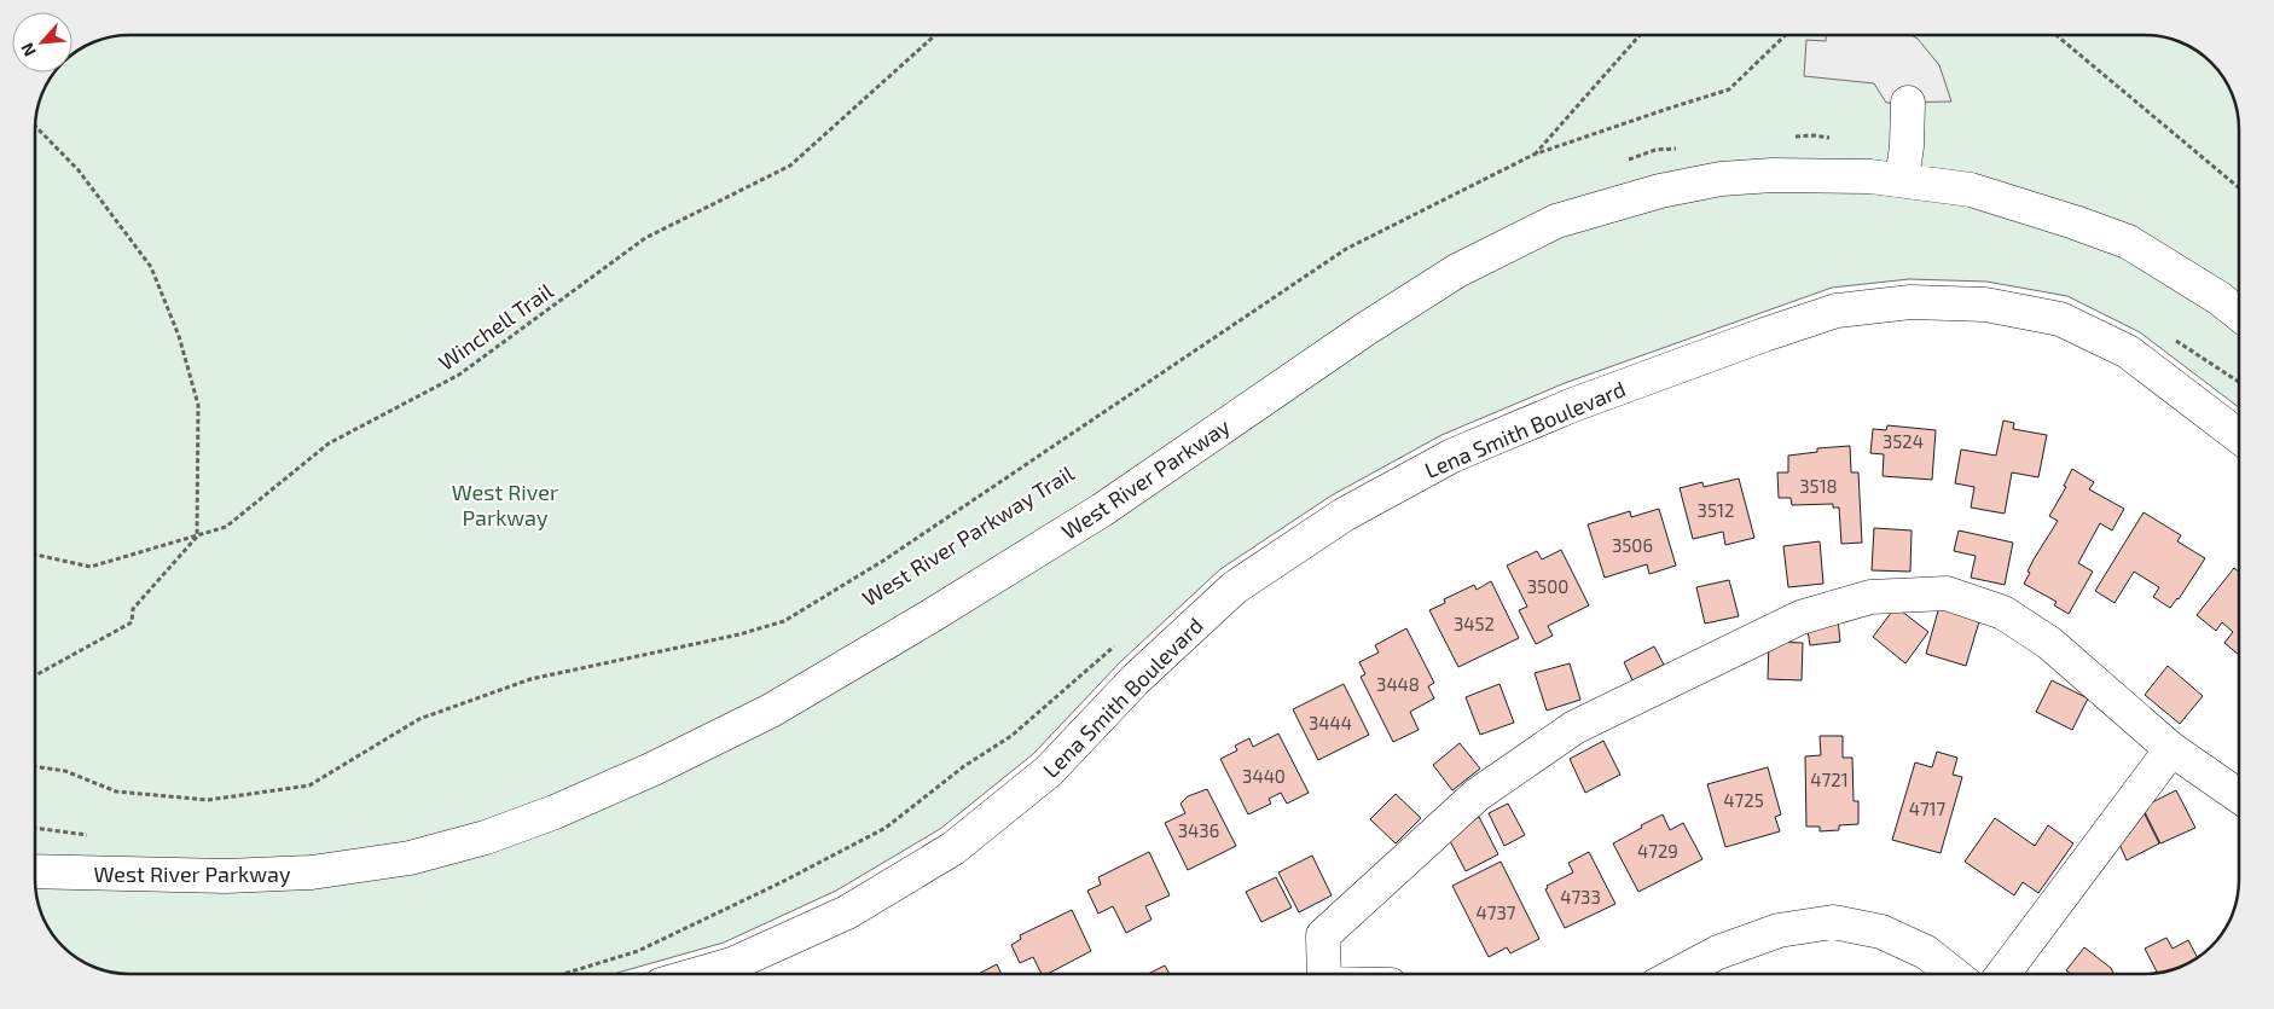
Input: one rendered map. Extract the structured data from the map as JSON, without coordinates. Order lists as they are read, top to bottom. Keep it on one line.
{"streets":{"street":["Lena Smith Boulevard","West River Parkway"],"path":["Winchell Trail"]},"parks":["West River Parkway"],"house_numbers":["3524","3518","3512","3506","3500","3452","3448","3444","3440","4721","4725","4717","3436","4729","4733","4737"],"north":"bottom left"}
